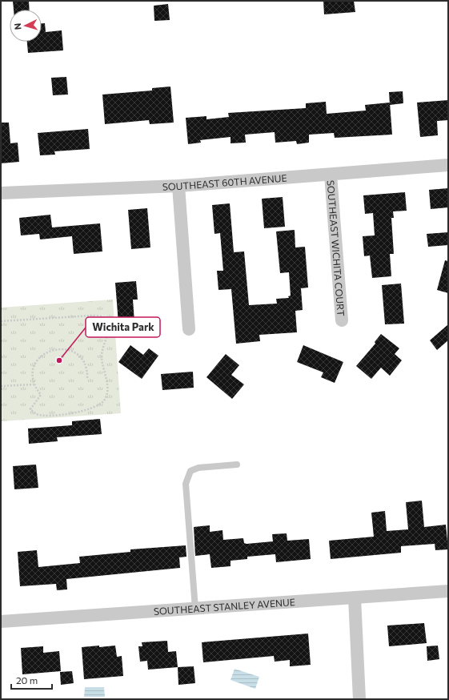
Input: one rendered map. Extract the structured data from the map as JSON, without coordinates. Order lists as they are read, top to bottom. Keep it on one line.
{"streets":{"street":["SOUTHEAST 60TH AVENUE","SOUTHEAST WICHITA COURT","SOUTHEAST STANLEY AVENUE"]},"crossings":[["SOUTHEAST 60TH AVENUE","SOUTHEAST WICHITA COURT"]],"places":["Wichita Park"],"scale_bar":"20 m","north":"left"}
